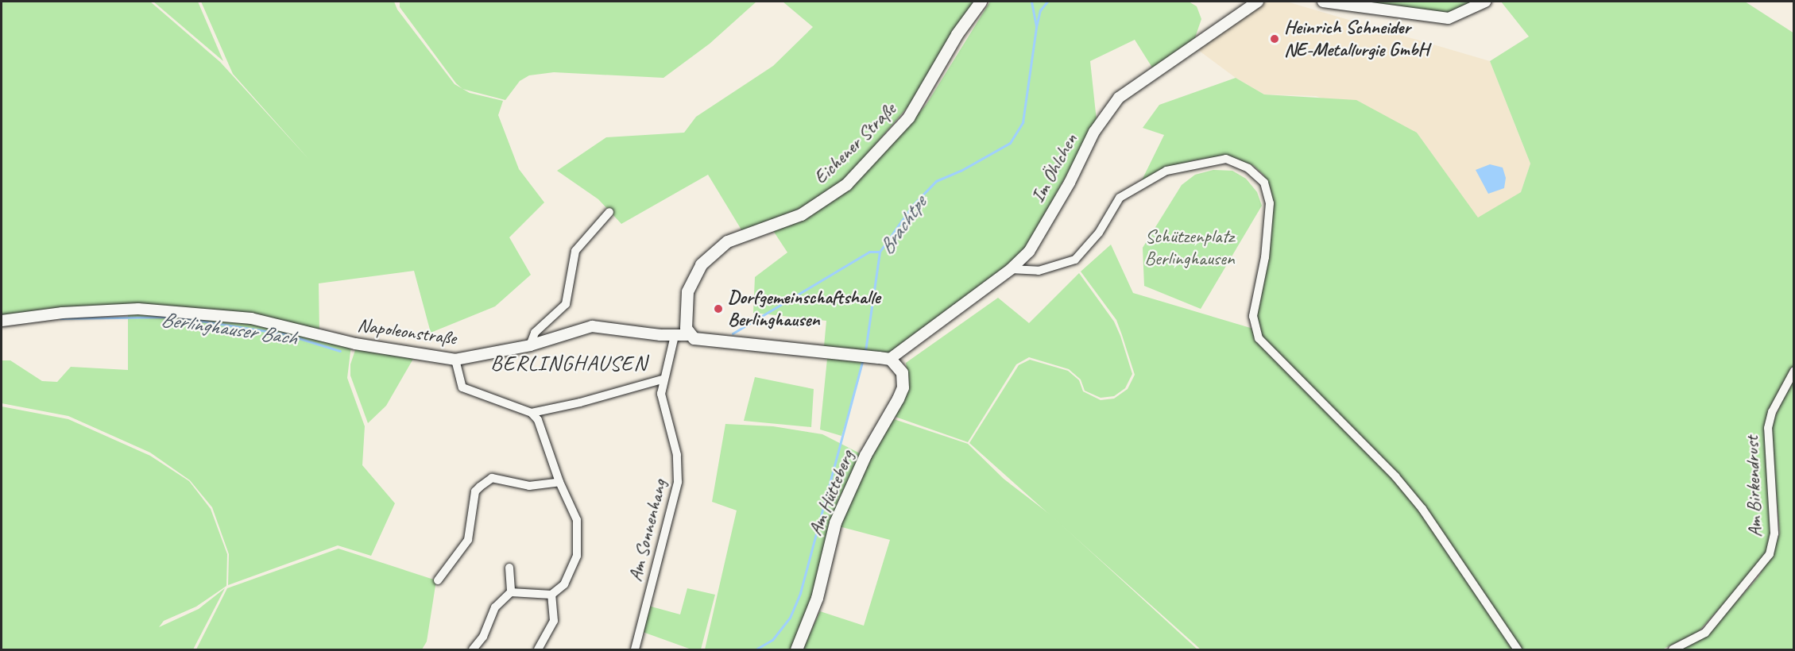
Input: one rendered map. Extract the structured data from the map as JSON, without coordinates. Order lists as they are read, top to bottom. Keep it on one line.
{"streets":{"main road":["Eichener Straße","Napoleonstraße","Am Hütteberg"],"street":["Im Öhlchen","Am Birkendrust","Am Sonnenhang"]},"crossings":[["Eichener Straße","Napoleonstraße"],["Im Öhlchen","Napoleonstraße"],["Im Öhlchen","Am Hütteberg"],["Napoleonstraße","Am Hütteberg"],["Napoleonstraße","Am Sonnenhang"]],"districts":["BERLINGHAUSEN"],"water":["Brachtpe","Berlinghauser Bach"],"parks":["Schützenplatz Berlinghausen"],"places":["Heinrich Schneider NE-Metallurgie GmbH","Dorfgemeinschaftshalle Berlinghausen"]}
